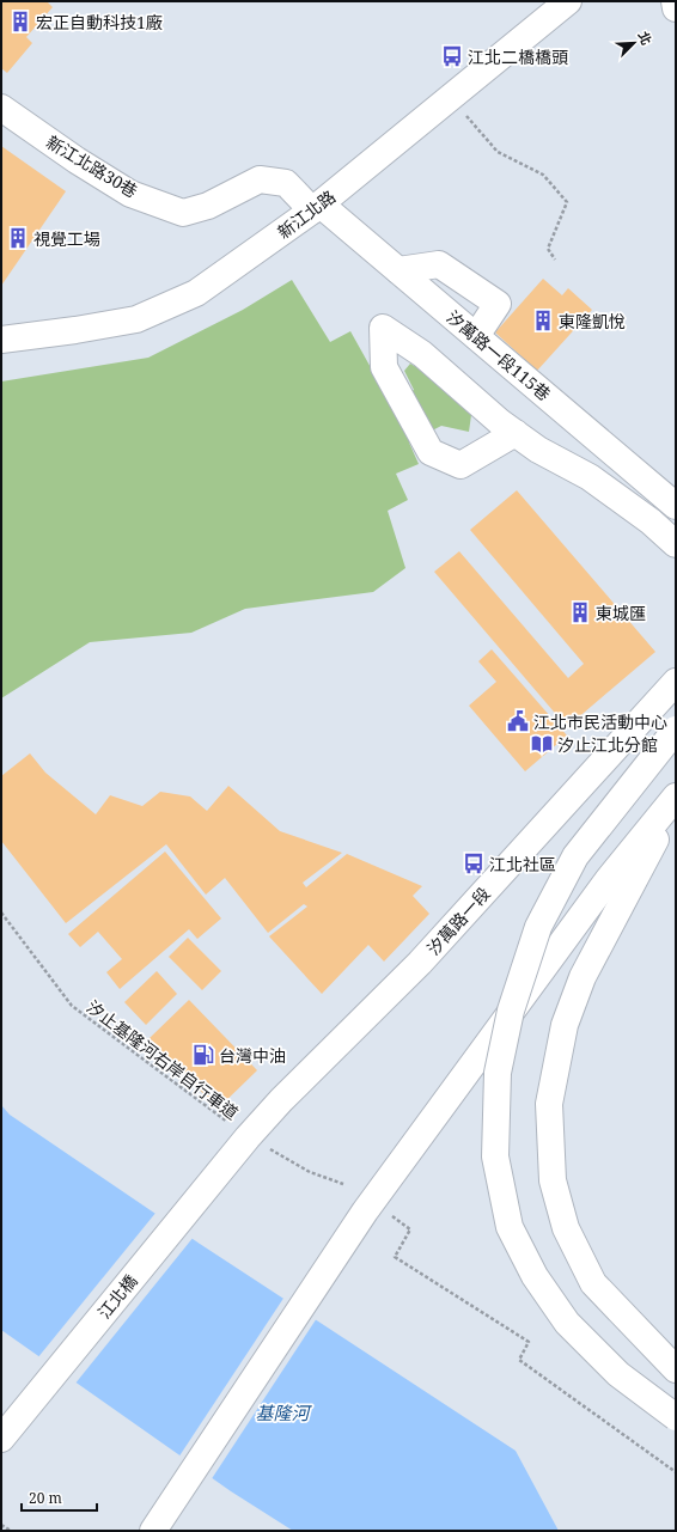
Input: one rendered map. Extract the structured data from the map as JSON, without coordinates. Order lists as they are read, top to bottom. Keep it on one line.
{"streets":{"main road":["新江北路30巷","新江北路","汐萬路一段115巷","汐萬路一段","江北橋"],"path":["汐止基隆河右岸自行車道"]},"crossings":[["新江北路30巷","新江北路"],["新江北路30巷","汐萬路一段115巷"],["新江北路","汐萬路一段115巷"],["汐萬路一段","汐止基隆河右岸自行車道"],["汐萬路一段","江北橋"],["汐止基隆河右岸自行車道","江北橋"]],"water":["基隆河"],"places":{"building":["宏正自動科技1廠","視覺工場","東隆凱悅","東城匯"],"bus stop":["江北二橋橋頭","江北社區"],"public building":["江北市民活動中心"],"library":["汐止江北分館"],"fuel station":["台灣中油"]},"scale_bar":"20 m","north":"top right"}
